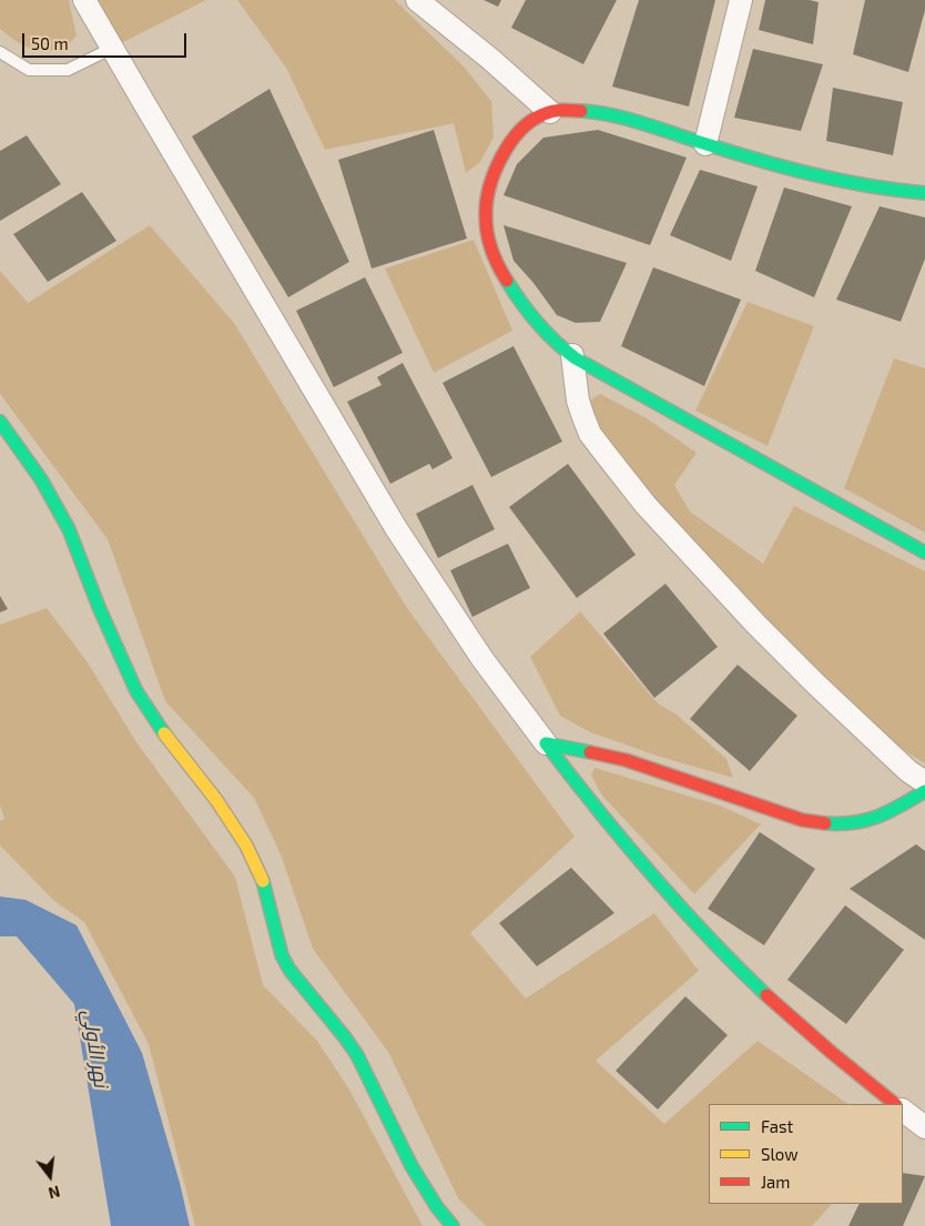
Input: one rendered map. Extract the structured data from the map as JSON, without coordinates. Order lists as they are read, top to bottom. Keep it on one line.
{"water":["نهر الأولي"],"legend":["Fast","Slow","Jam"],"scale_bar":"50 m","north":"bottom"}
